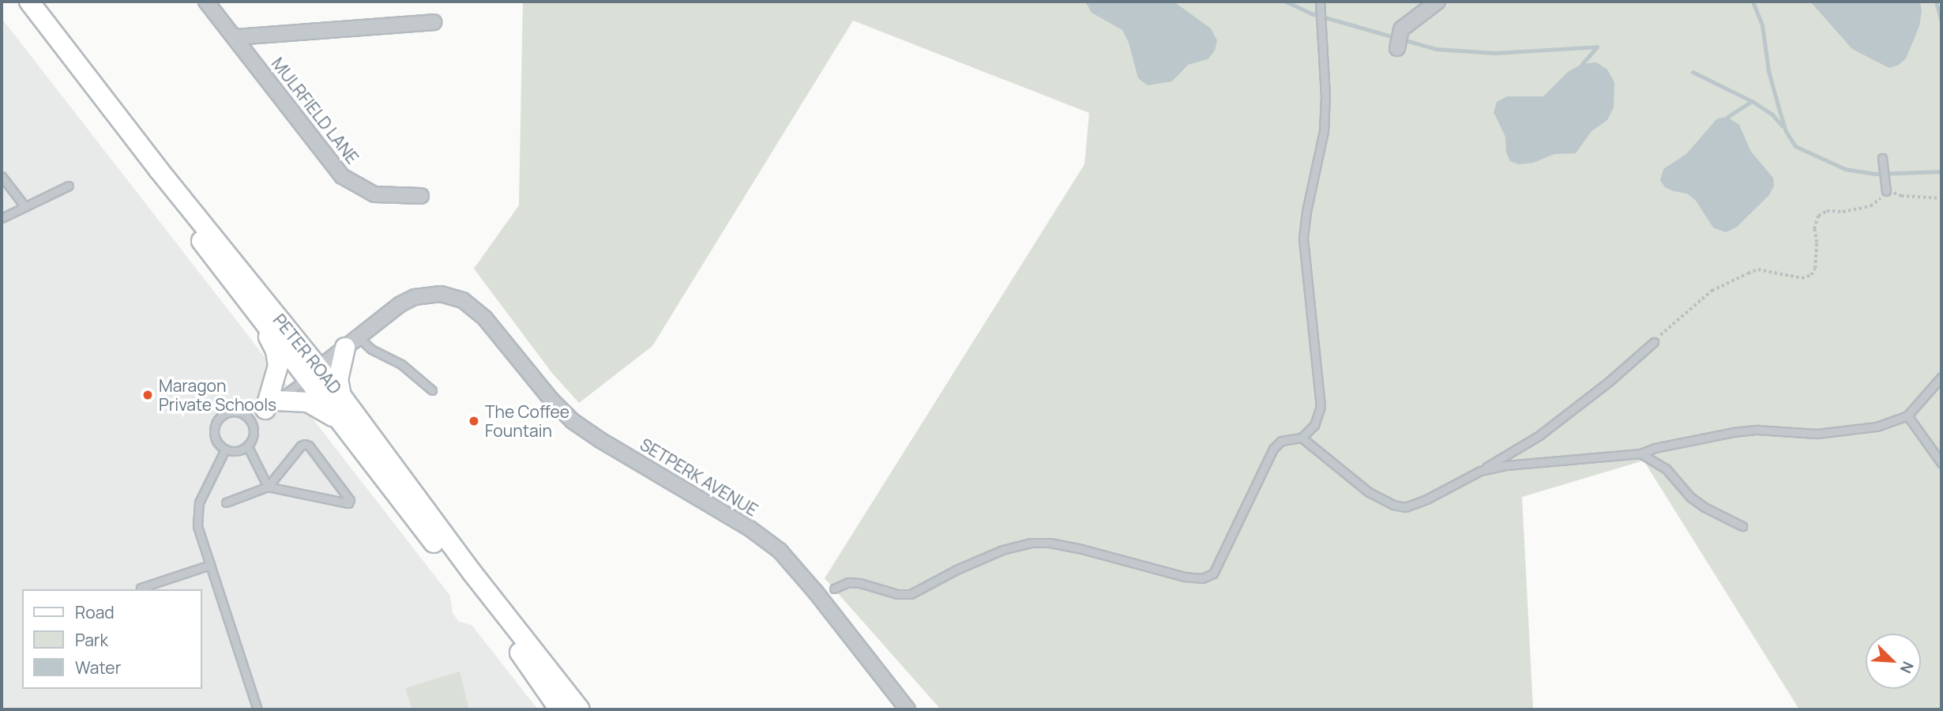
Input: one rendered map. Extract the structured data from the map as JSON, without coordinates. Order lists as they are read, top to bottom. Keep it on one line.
{"streets":{"main road":["PETER ROAD"],"street":["MULRFIELD LANE","SETPERK AVENUE"]},"places":["Maragon Private Schools","The Coffee Fountain"],"legend":["Road","Park","Water"],"north":"bottom right"}
